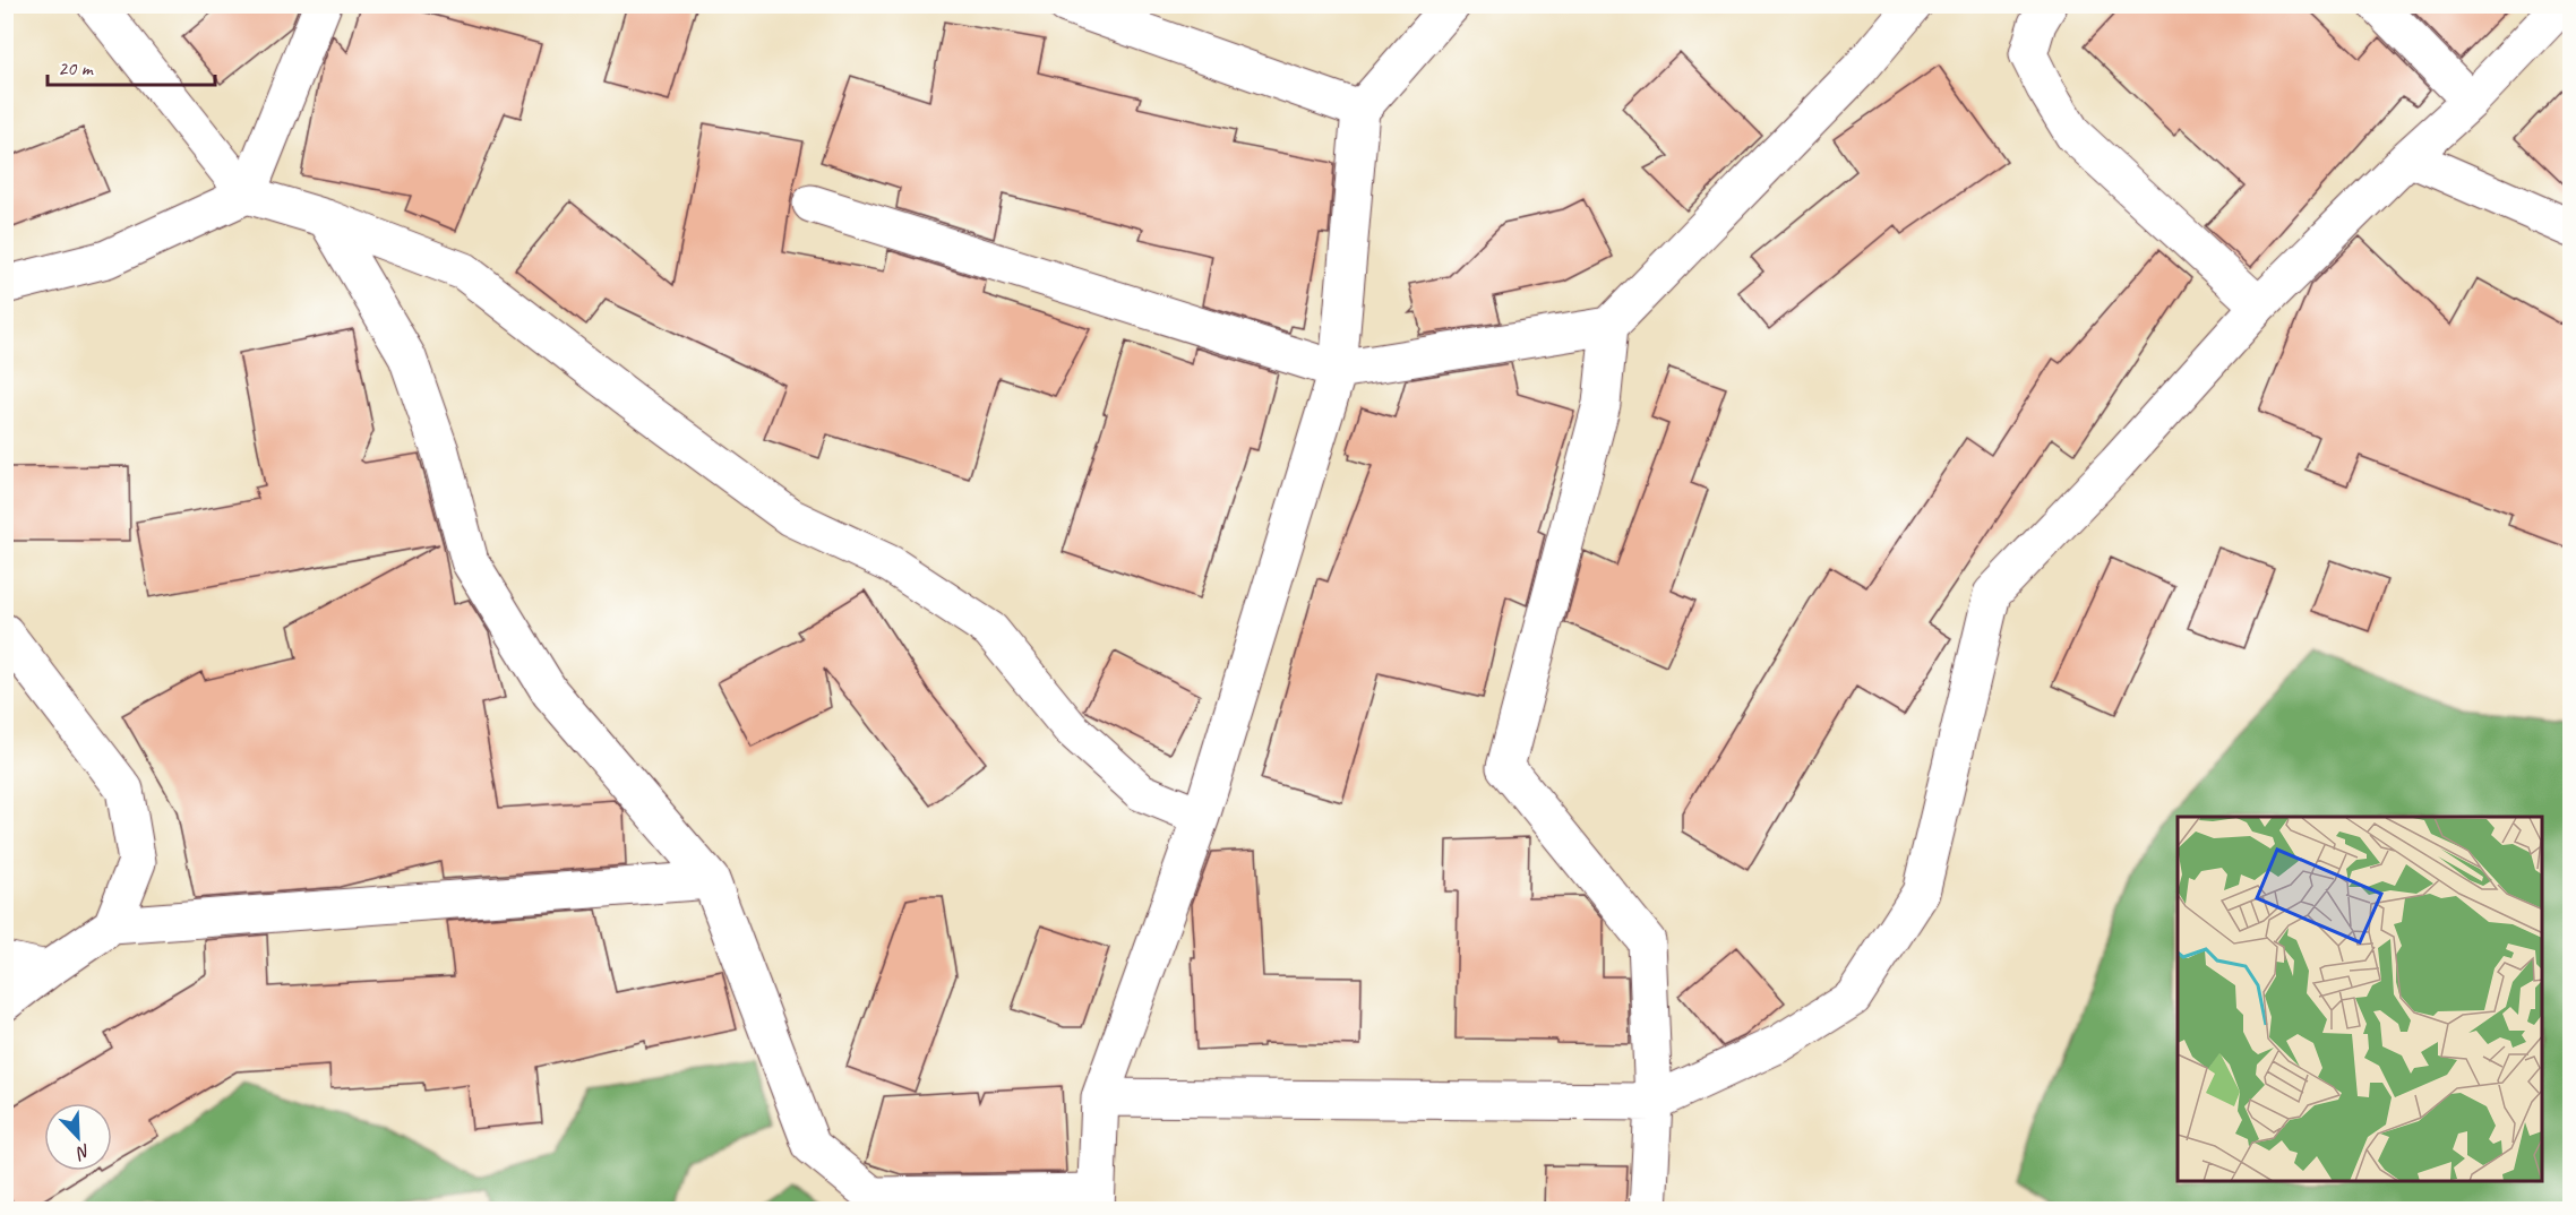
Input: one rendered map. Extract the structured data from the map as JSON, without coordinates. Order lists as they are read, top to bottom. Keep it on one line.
{"scale_bar":"20 m","north":"bottom right"}
